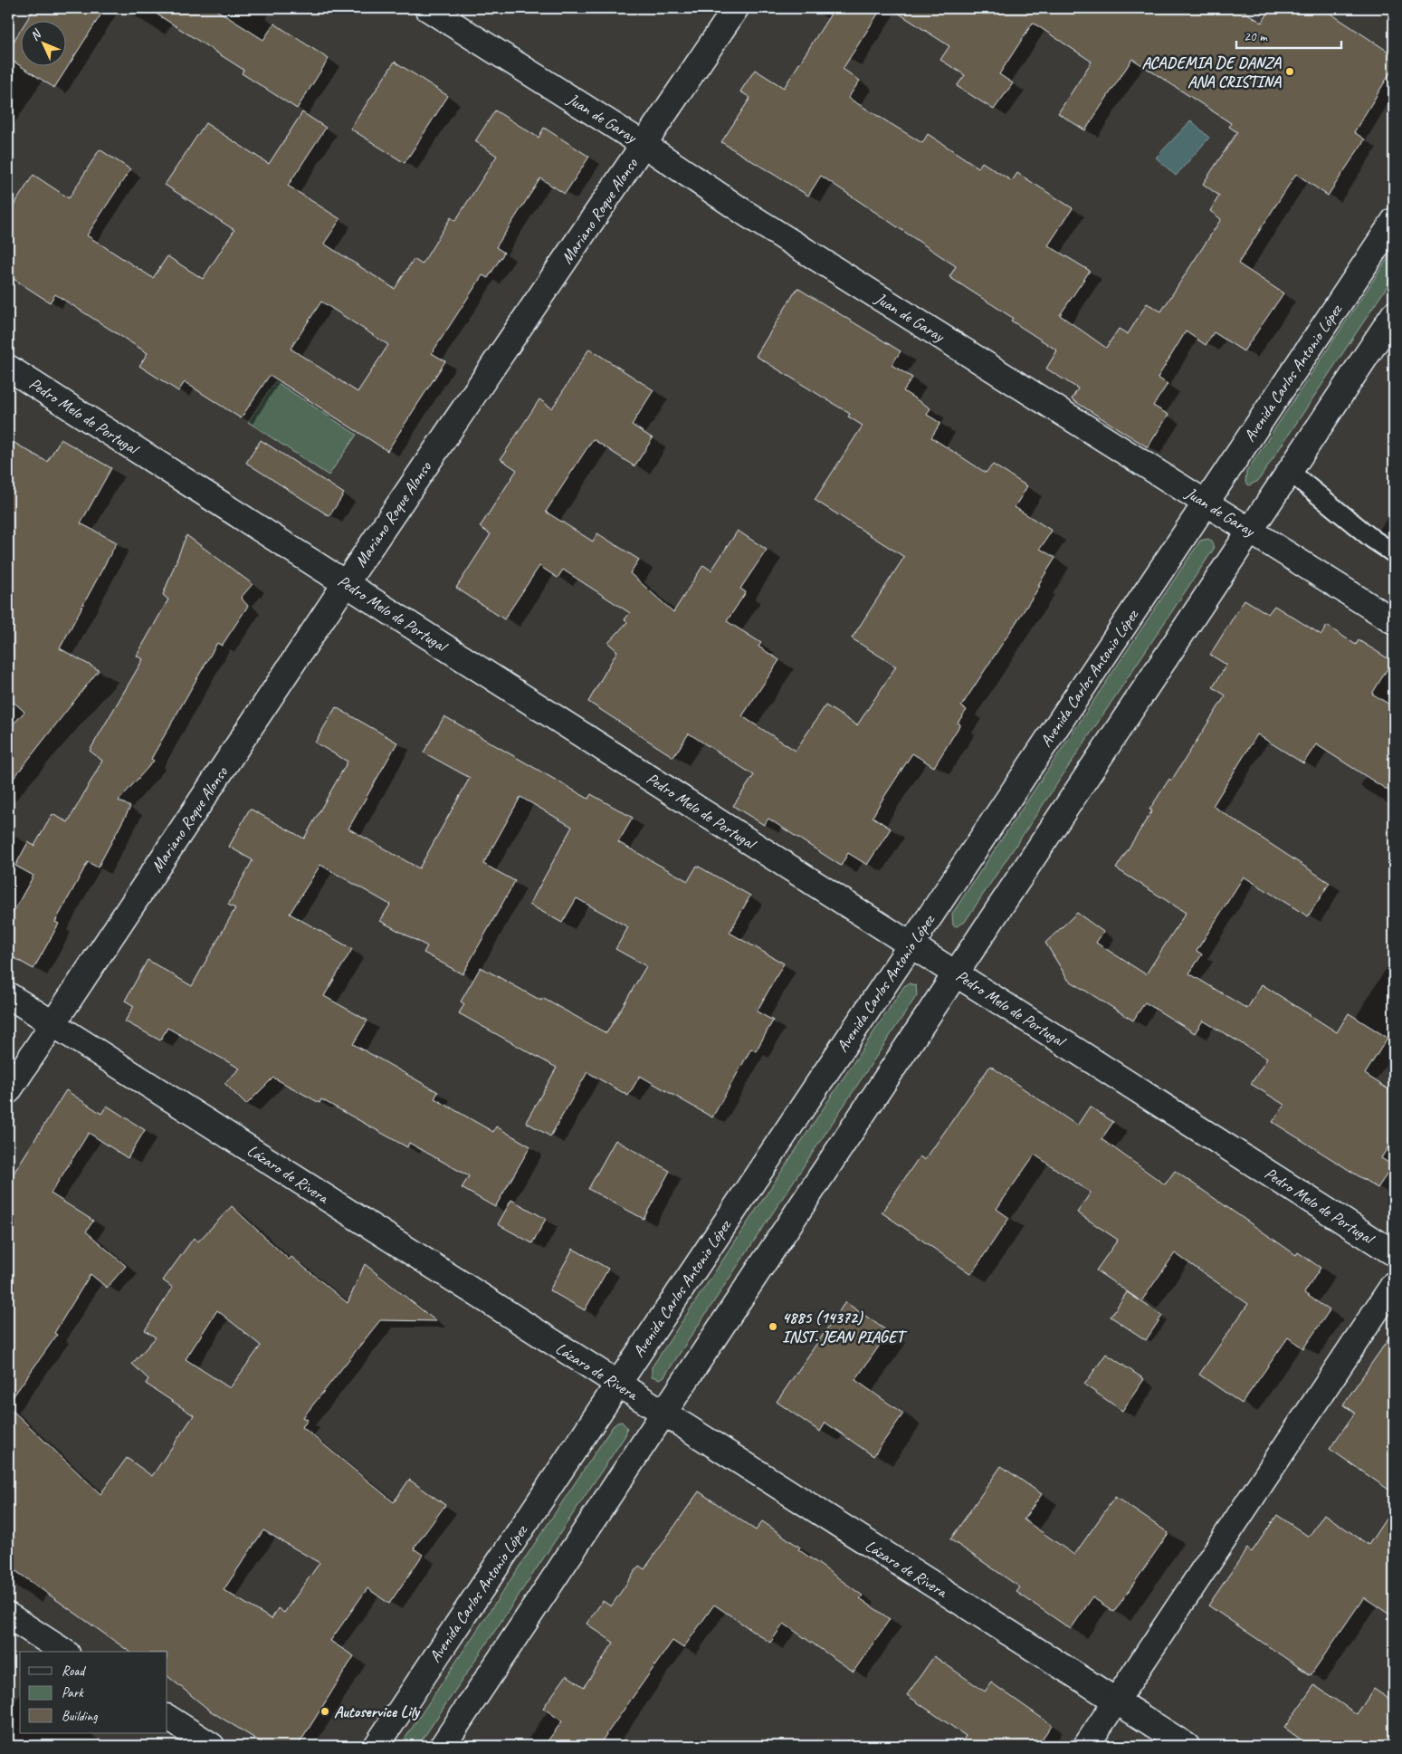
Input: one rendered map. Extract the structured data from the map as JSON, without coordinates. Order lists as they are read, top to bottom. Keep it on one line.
{"streets":{"street":["Juan de Garay","Mariano Roque Alonso","Avenida Carlos Antonio López","Pedro Melo de Portugal","Lázaro de Rivera"]},"crossings":[["Juan de Garay","Mariano Roque Alonso"],["Juan de Garay","Avenida Carlos Antonio López"],["Mariano Roque Alonso","Pedro Melo de Portugal"],["Mariano Roque Alonso","Lázaro de Rivera"],["Avenida Carlos Antonio López","Pedro Melo de Portugal"],["Avenida Carlos Antonio López","Lázaro de Rivera"]],"places":["ACADEMIA DE DANZA ANA CRISTINA","4885 (14372) INST. JEAN PIAGET","Autoservice Lily"],"legend":["Road","Park","Building"],"scale_bar":"20 m","north":"top left"}
